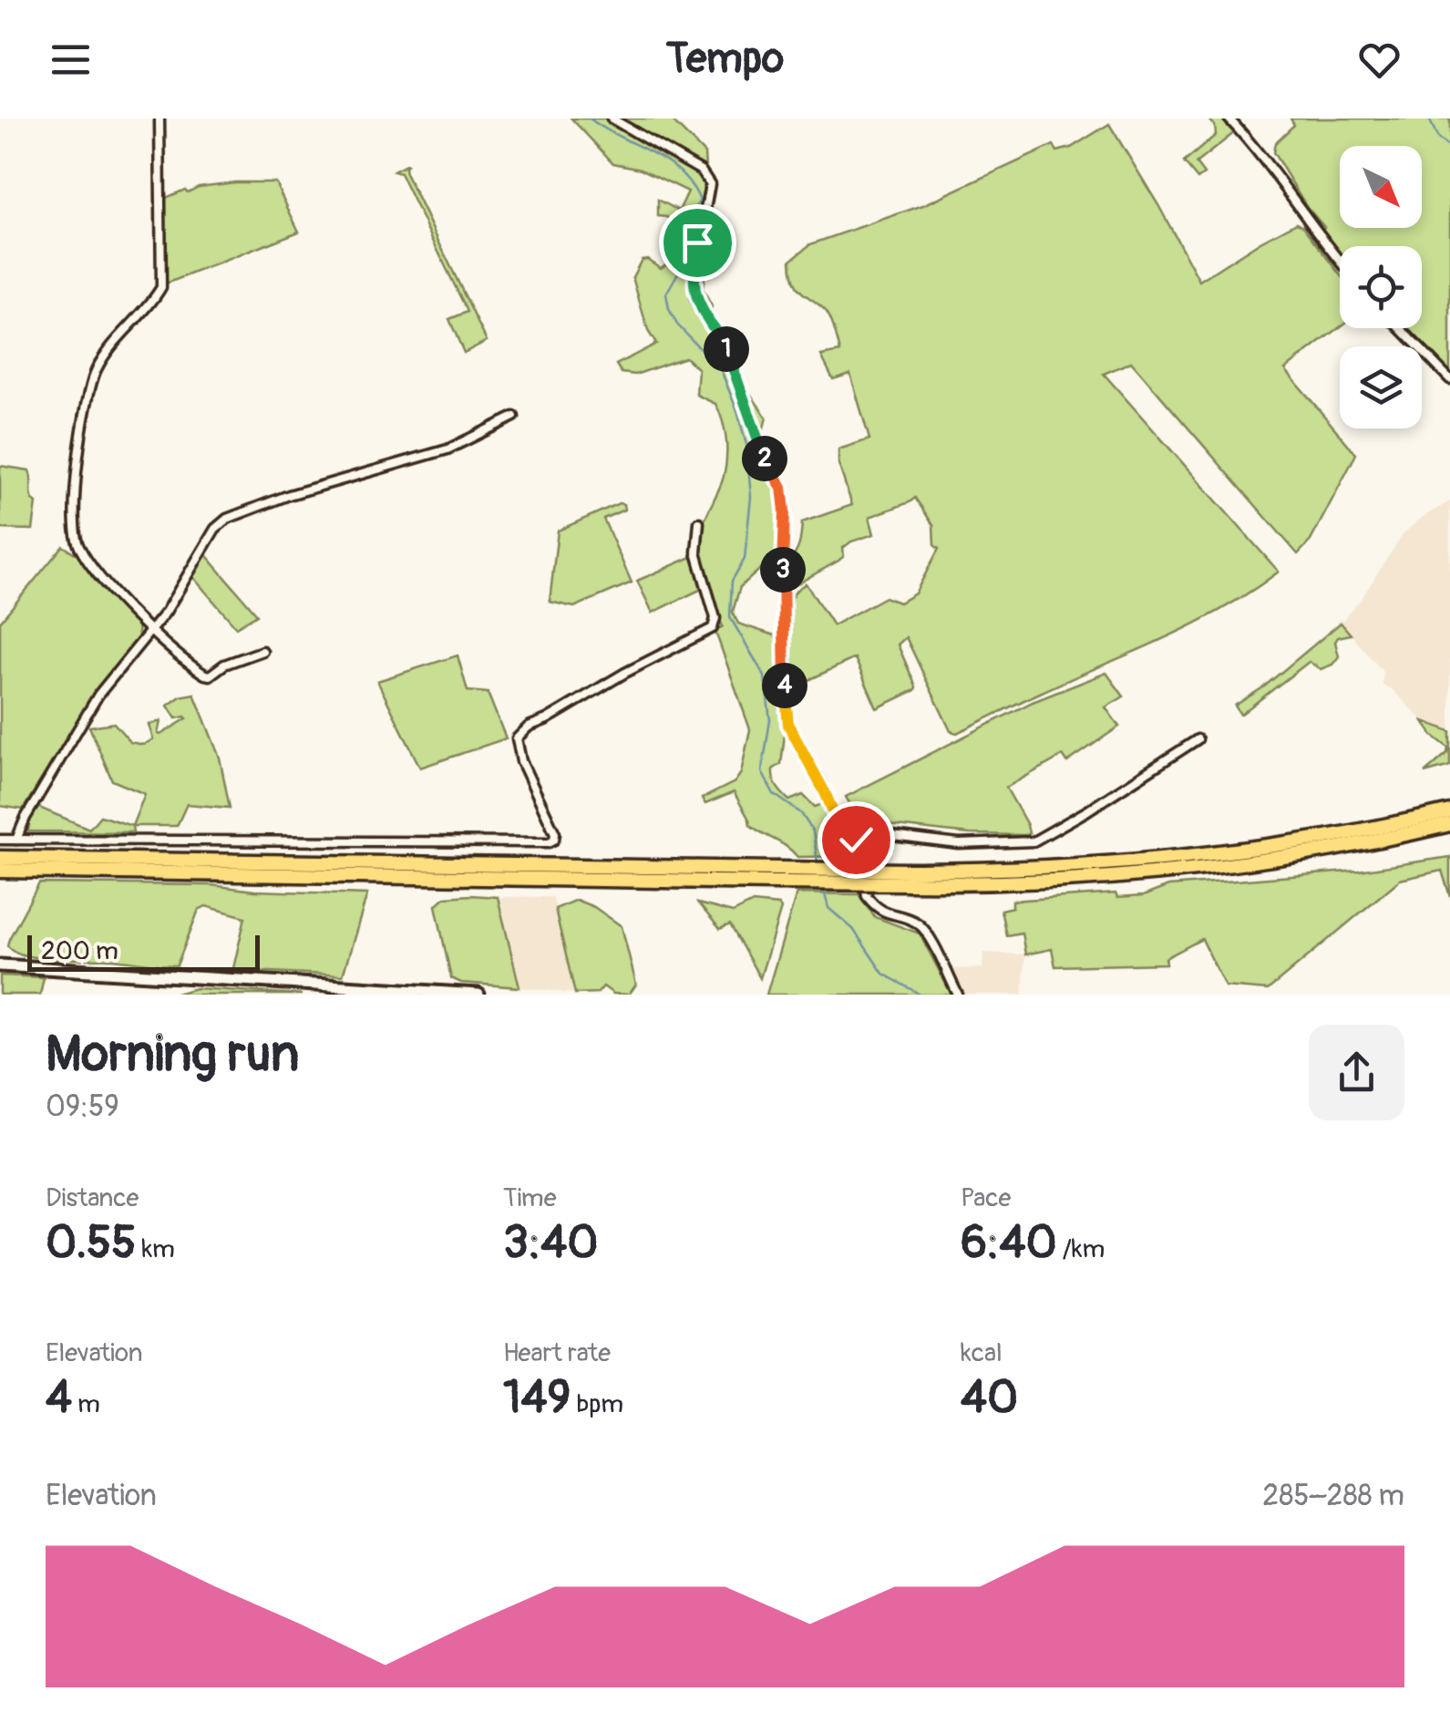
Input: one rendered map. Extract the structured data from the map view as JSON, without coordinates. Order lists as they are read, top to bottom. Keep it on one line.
{"scale_bar":"200 m","north":"bottom right","page":{"header":"Tempo","pins":["1","2","3","4"],"scale":"200 m","heading":["Morning run","09:59"],"stats":[["Distance","0.55 km"],["Time","3:40"],["Pace","6:40 /km"],["Elevation","4 m"],["Heart rate","149 bpm"],["kcal","40"]],"chart":["Elevation","285–288 m"]}}
